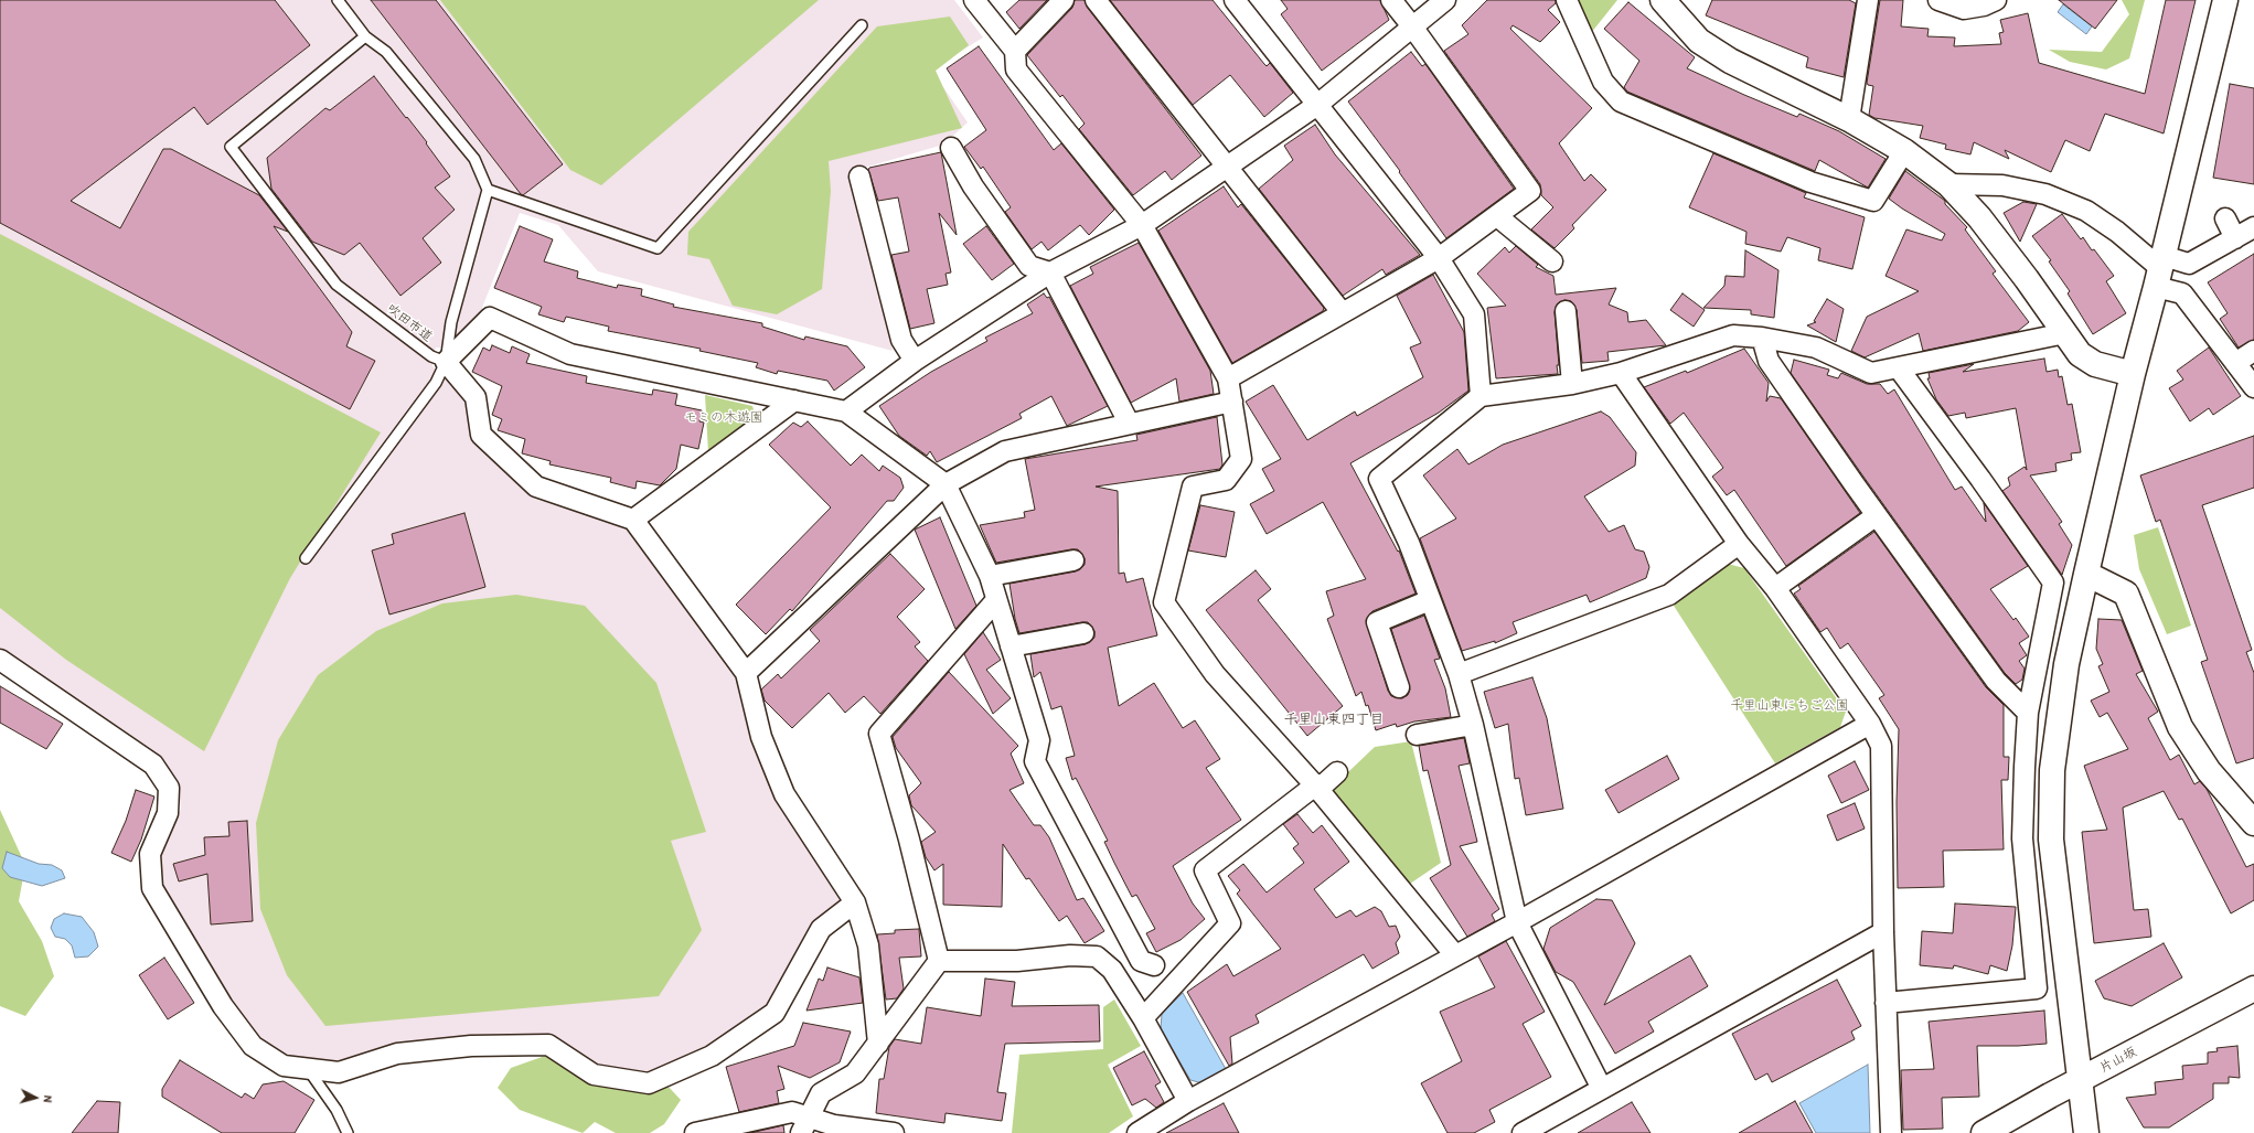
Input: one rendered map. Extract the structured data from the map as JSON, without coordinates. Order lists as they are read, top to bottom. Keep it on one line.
{"streets":{"street":["片山坂"],"lane":["吹田市道"]},"districts":["千里山東四丁目"],"parks":["モミの木遊園","千里山東にちご公園"],"north":"right"}
